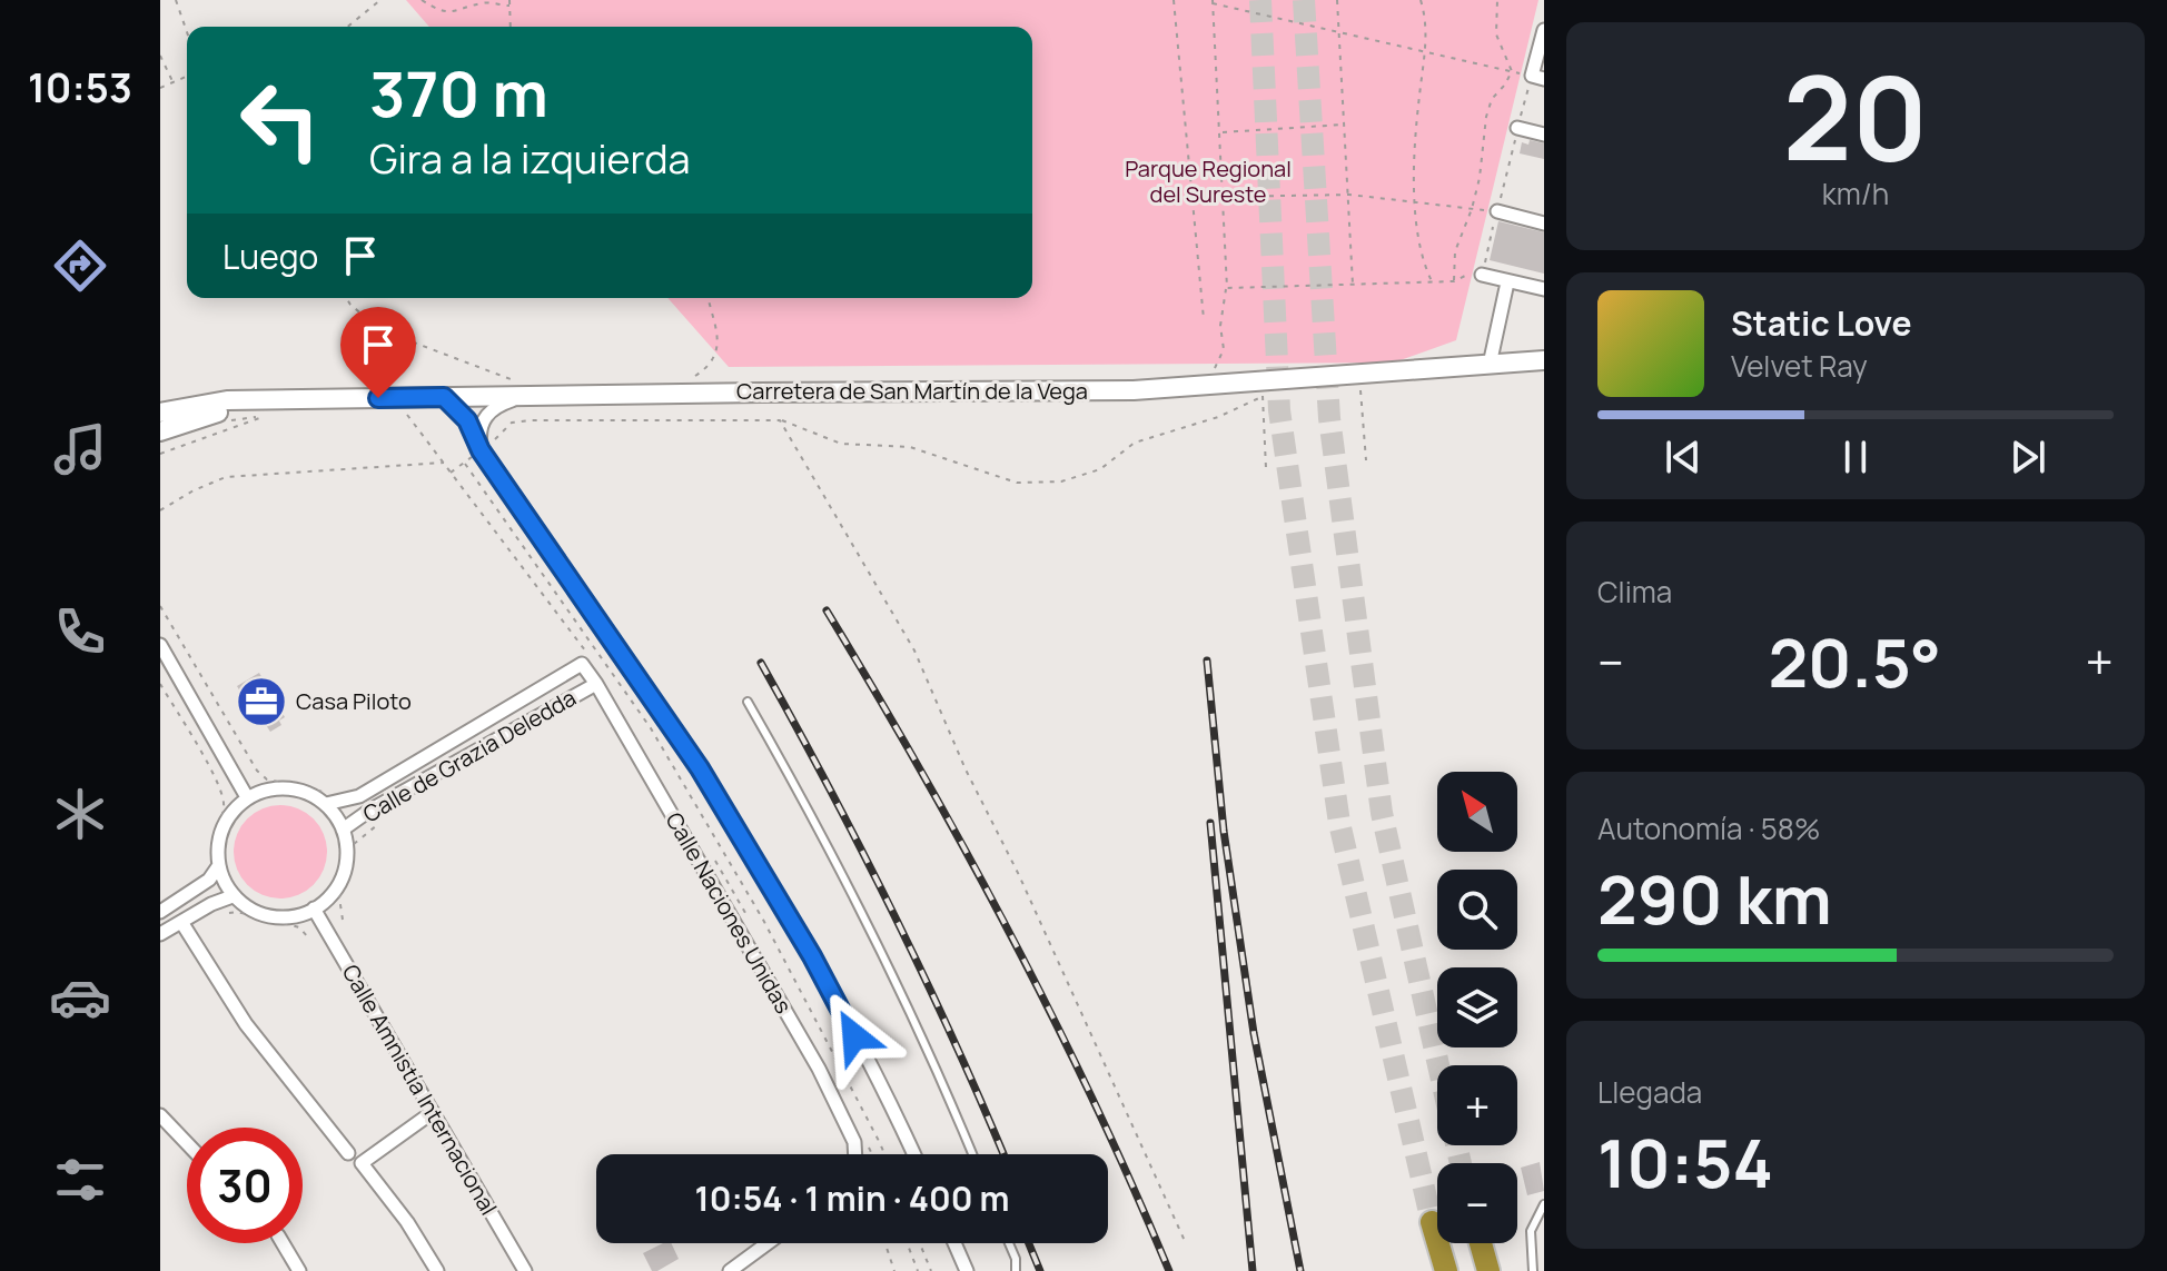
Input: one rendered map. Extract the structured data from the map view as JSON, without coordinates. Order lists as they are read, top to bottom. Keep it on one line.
{"streets":{"street":["Carretera de San Martín de la Vega","Calle de Grazia Deledda","Calle Naciones Unidas","Calle Amnistía Internacional"]},"crossings":[["Calle de Grazia Deledda","Calle Naciones Unidas"],["Calle de Grazia Deledda","Calle Amnistía Internacional"]],"parks":["Parque Regional del Sureste"],"places":{"office":["Casa Piloto"]},"north":"top left","page":{"tabs":"10:53","tile":[["20","km/h"],"Clima",["Autonomía · 58%","290 km"],["Llegada","10:54"]],"turn":["370 m","Gira a la izquierda"],"then":"Luego","song":["Static Love","Velvet Ray"],"heat":["−","20.5°","+"],"map_buttons":["+","−"],"limit":"30","trip":"10:54 · 1 min · 400 m"}}
